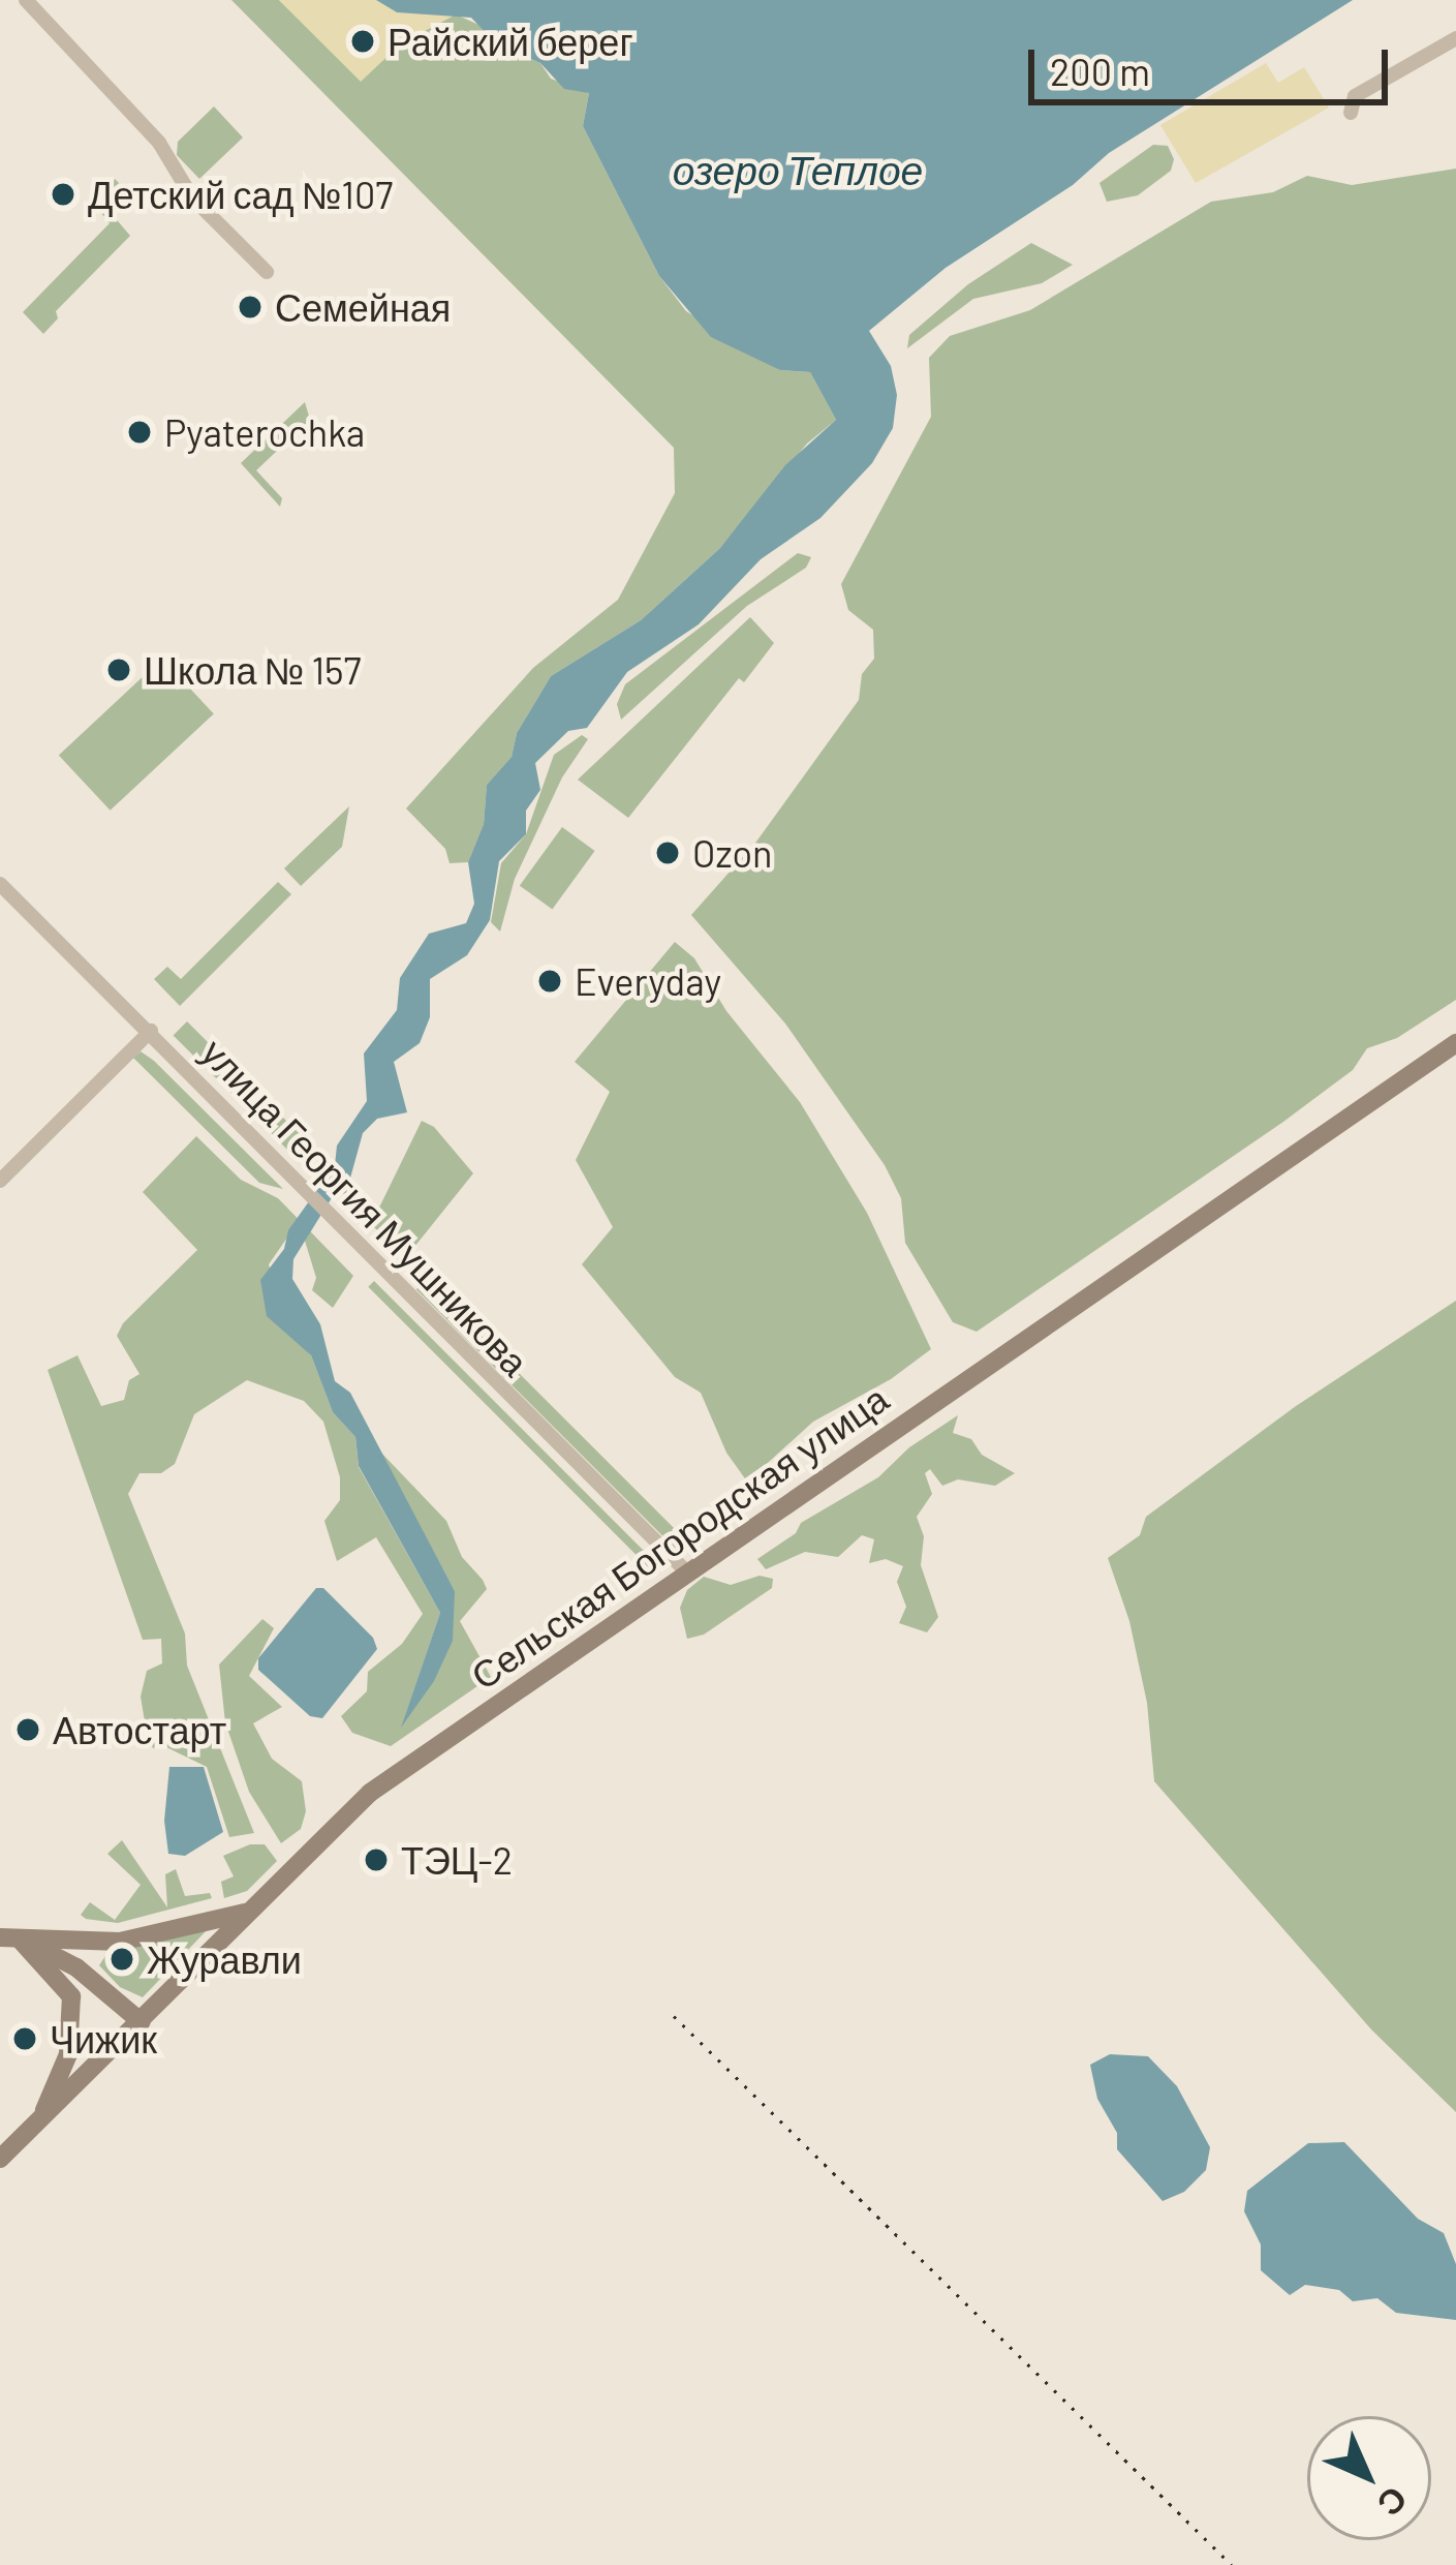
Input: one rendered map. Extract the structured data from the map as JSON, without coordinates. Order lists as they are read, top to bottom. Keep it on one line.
{"streets":{"main road":["Сельская Богородская улица"],"street":["улица Георгия Мушникова"]},"crossings":[["улица Георгия Мушникова","Сельская Богородская улица"]],"water":["озеро Теплое"],"places":["Райский берег","Детский сад №107","Семейная","Pyaterochka","Школа № 157","Ozon","Everyday","Автостарт","ТЭЦ-2","Журавли","Чижик"],"scale_bar":"200 m","north":"bottom right"}
